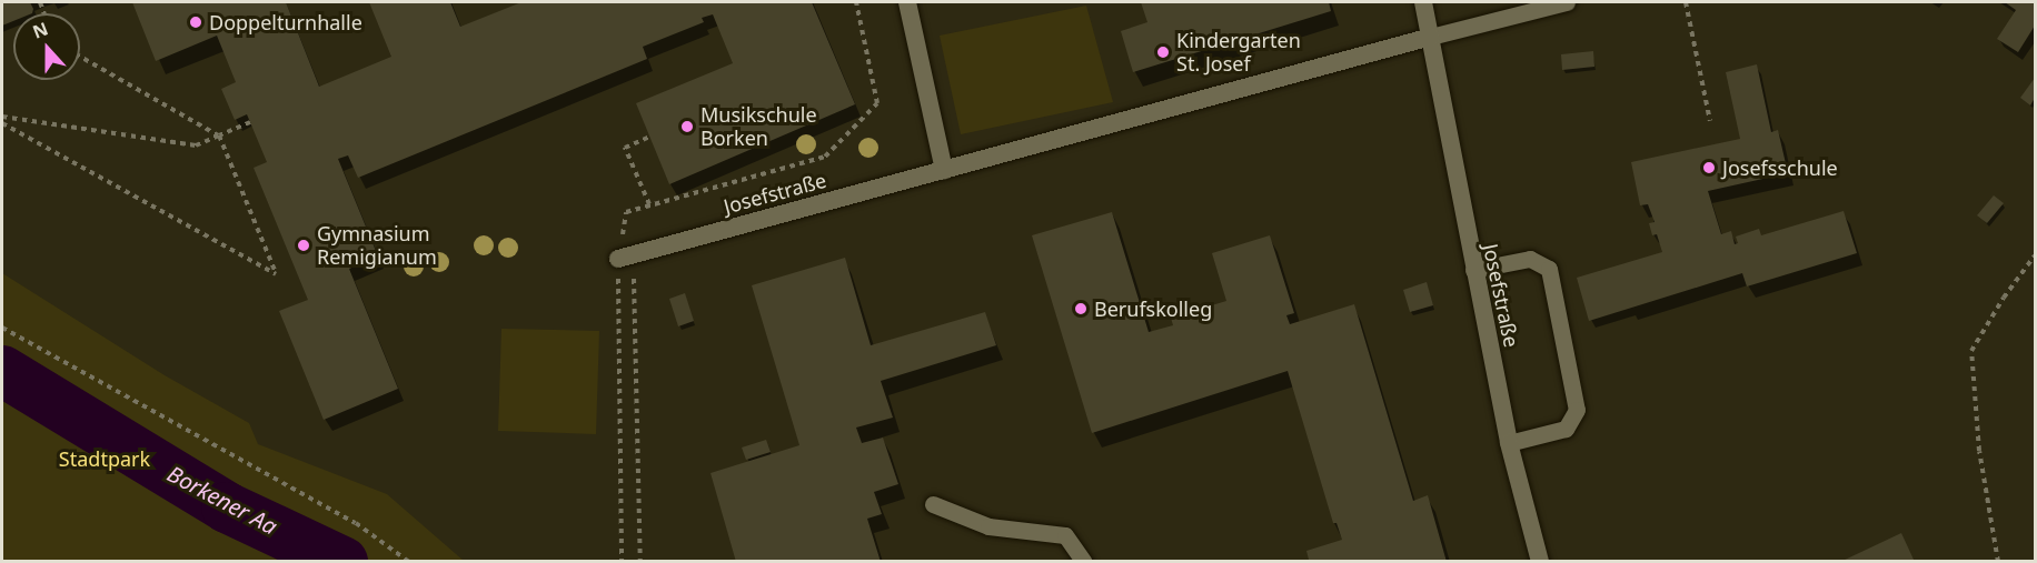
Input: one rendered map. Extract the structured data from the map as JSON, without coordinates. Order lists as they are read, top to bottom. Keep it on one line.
{"streets":{"street":["Josefstraße"]},"water":["Borkener Aa"],"parks":["Stadtpark"],"places":["Doppelturnhalle","Kindergarten St. Josef","Musikschule Borken","Josefsschule","Gymnasium Remigianum","Berufskolleg"],"north":"top"}
